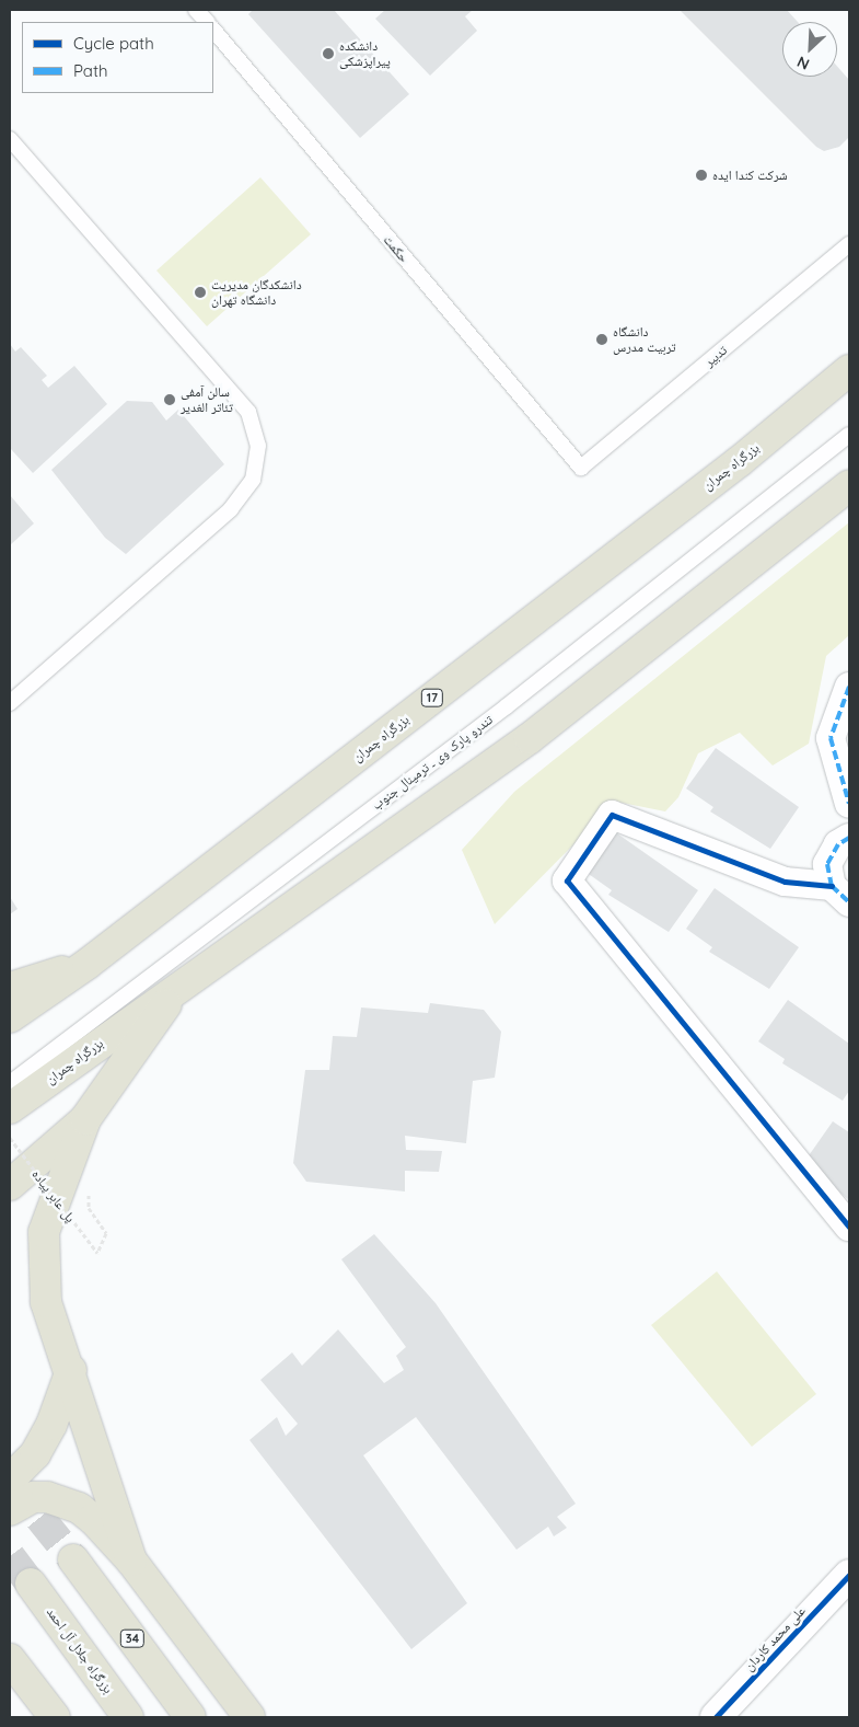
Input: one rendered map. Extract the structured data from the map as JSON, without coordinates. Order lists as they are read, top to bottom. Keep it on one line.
{"streets":{"highway":["بزرگراه چمران","17","34","بزرگراه جلال آل احمد"],"street":["علی محمد کاردان"],"lane":["حکمت","تدبیر","تندرو پارک وی ـ ترمینال جنوب"],"path":["پل عابر پیاده"]},"crossings":[["حکمت","تدبیر"]],"places":["دانشکده پیراپزشکی","شرکت کندا ایده","دانشکدگان مدیریت دانشگاه تهران","دانشگاه تربیت مدرس","سالن آمفی تئاتر الغدير"],"legend":["Cycle path","Path"],"north":"bottom left"}
